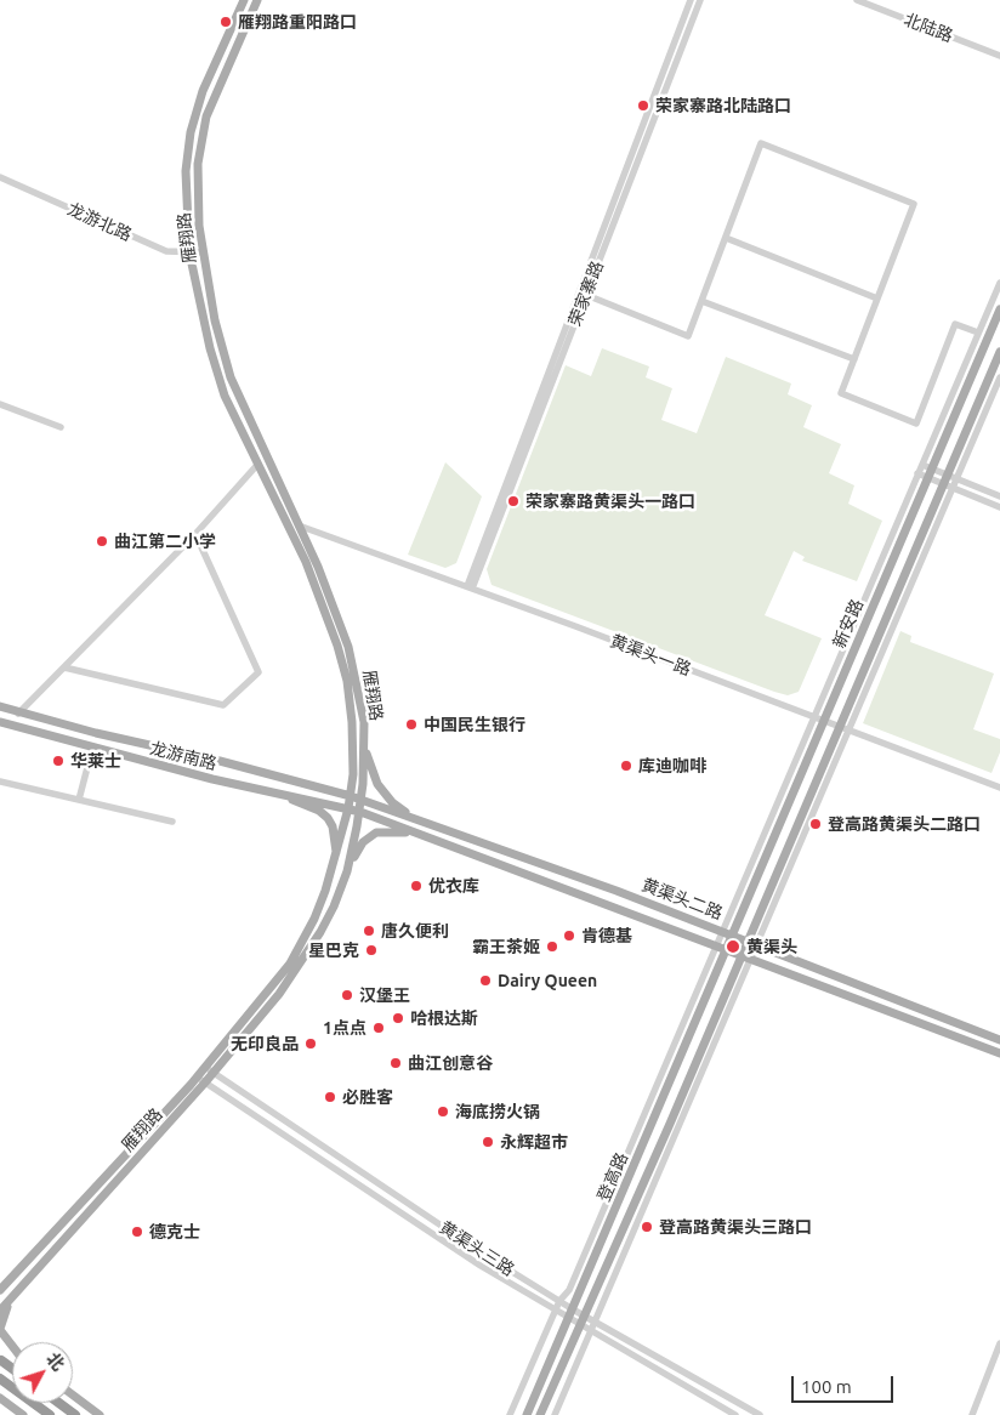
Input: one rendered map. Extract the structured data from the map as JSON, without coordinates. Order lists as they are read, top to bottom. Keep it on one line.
{"streets":{"main road":["雁翔路","新安路","龙游南路","黄渠头二路","登高路"],"street":["北陆路","龙游北路","荣家寨路","黄渠头一路","黄渠头三路"]},"crossings":[["龙游北路","雁翔路"],["雁翔路","黄渠头一路"],["雁翔路","龙游南路"],["雁翔路","黄渠头二路"],["雁翔路","黄渠头三路"],["荣家寨路","黄渠头一路"],["新安路","黄渠头一路"],["新安路","黄渠头二路"],["新安路","登高路"],["龙游南路","黄渠头二路"],["黄渠头二路","登高路"],["登高路","黄渠头三路"]],"places":["雁翔路重阳路口","荣家寨路北陆路口","荣家寨路黄渠头一路口","曲江第二小学","中国民生银行","华莱士","库迪咖啡","登高路黄渠头二路口","优衣库","唐久便利","肯德基","霸王茶姬","黄渠头","星巴克","Dairy Queen","汉堡王","哈根达斯","1点点","无印良品","曲江创意谷","必胜客","海底捞火锅","永辉超市","登高路黄渠头三路口","德克士"],"scale_bar":"100 m","north":"top right"}
